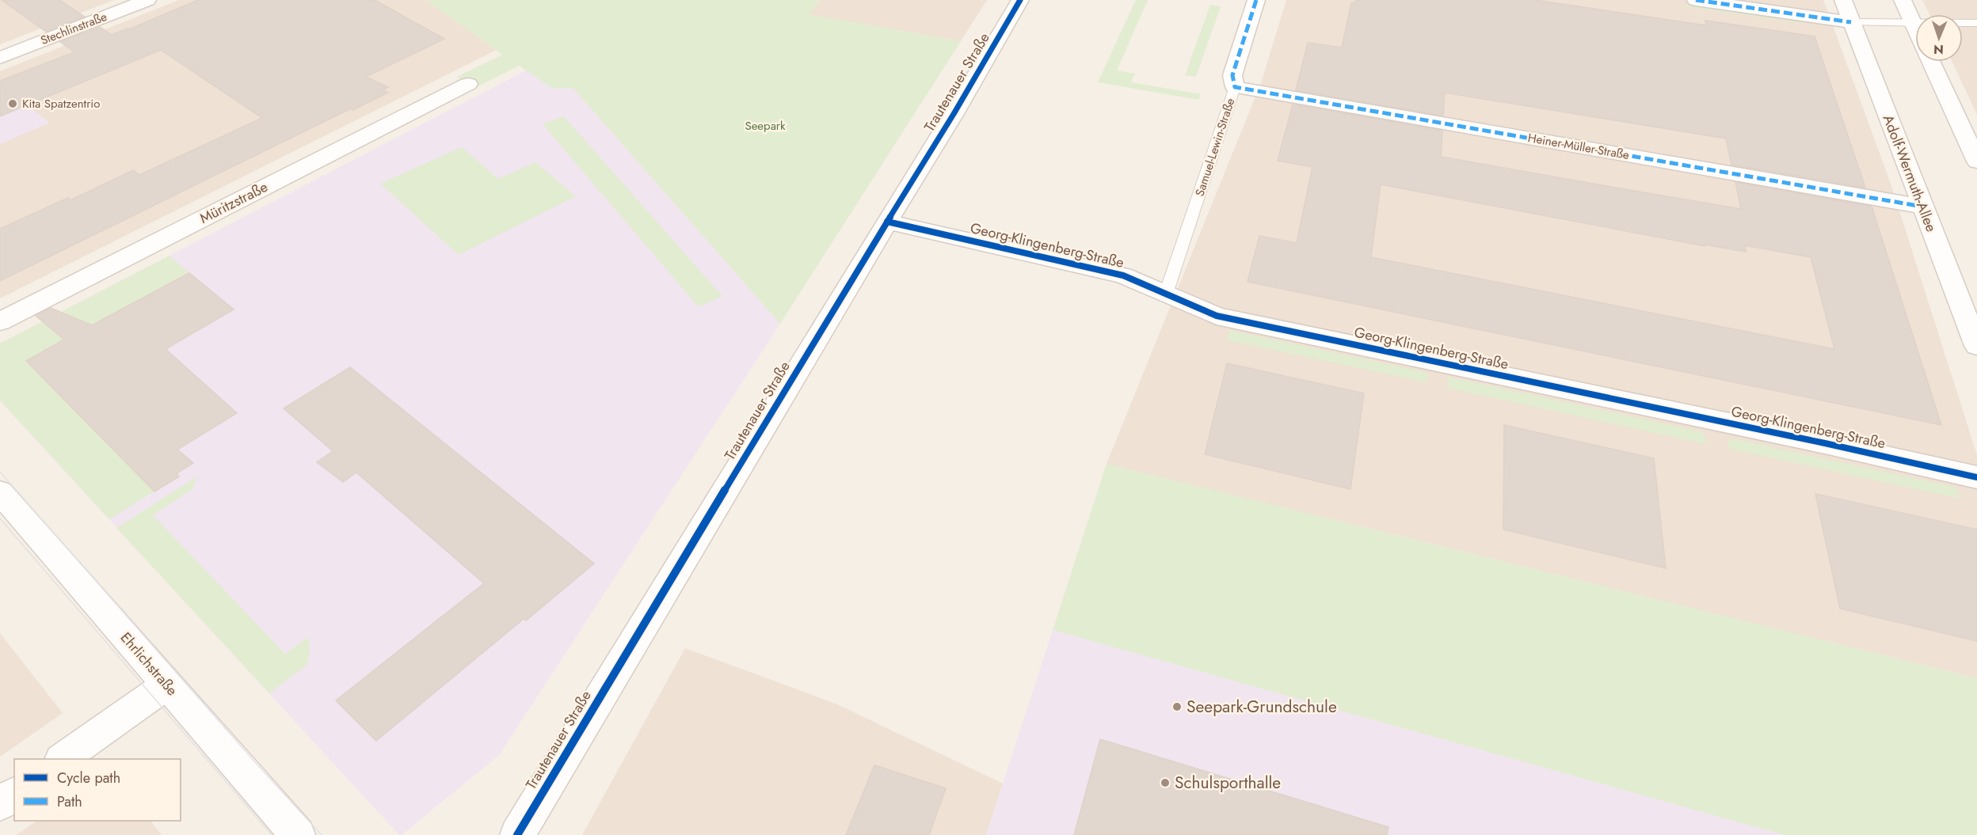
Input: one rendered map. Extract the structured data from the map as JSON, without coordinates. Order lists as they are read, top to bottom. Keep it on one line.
{"streets":{"street":["Stechlinstraße","Trautenauer Straße","Heiner-Müller-Straße","Samuel-Lewin-Straße","Adolf-Wermuth-Allee","Müritzstraße","Georg-Klingenberg-Straße","Ehrlichstraße"]},"crossings":[["Trautenauer Straße","Georg-Klingenberg-Straße"],["Heiner-Müller-Straße","Samuel-Lewin-Straße"],["Heiner-Müller-Straße","Adolf-Wermuth-Allee"],["Samuel-Lewin-Straße","Georg-Klingenberg-Straße"]],"parks":["Seepark"],"places":["Kita Spatzentrio","Seepark-Grundschule","Schulsporthalle"],"legend":["Cycle path","Path"],"north":"bottom"}
